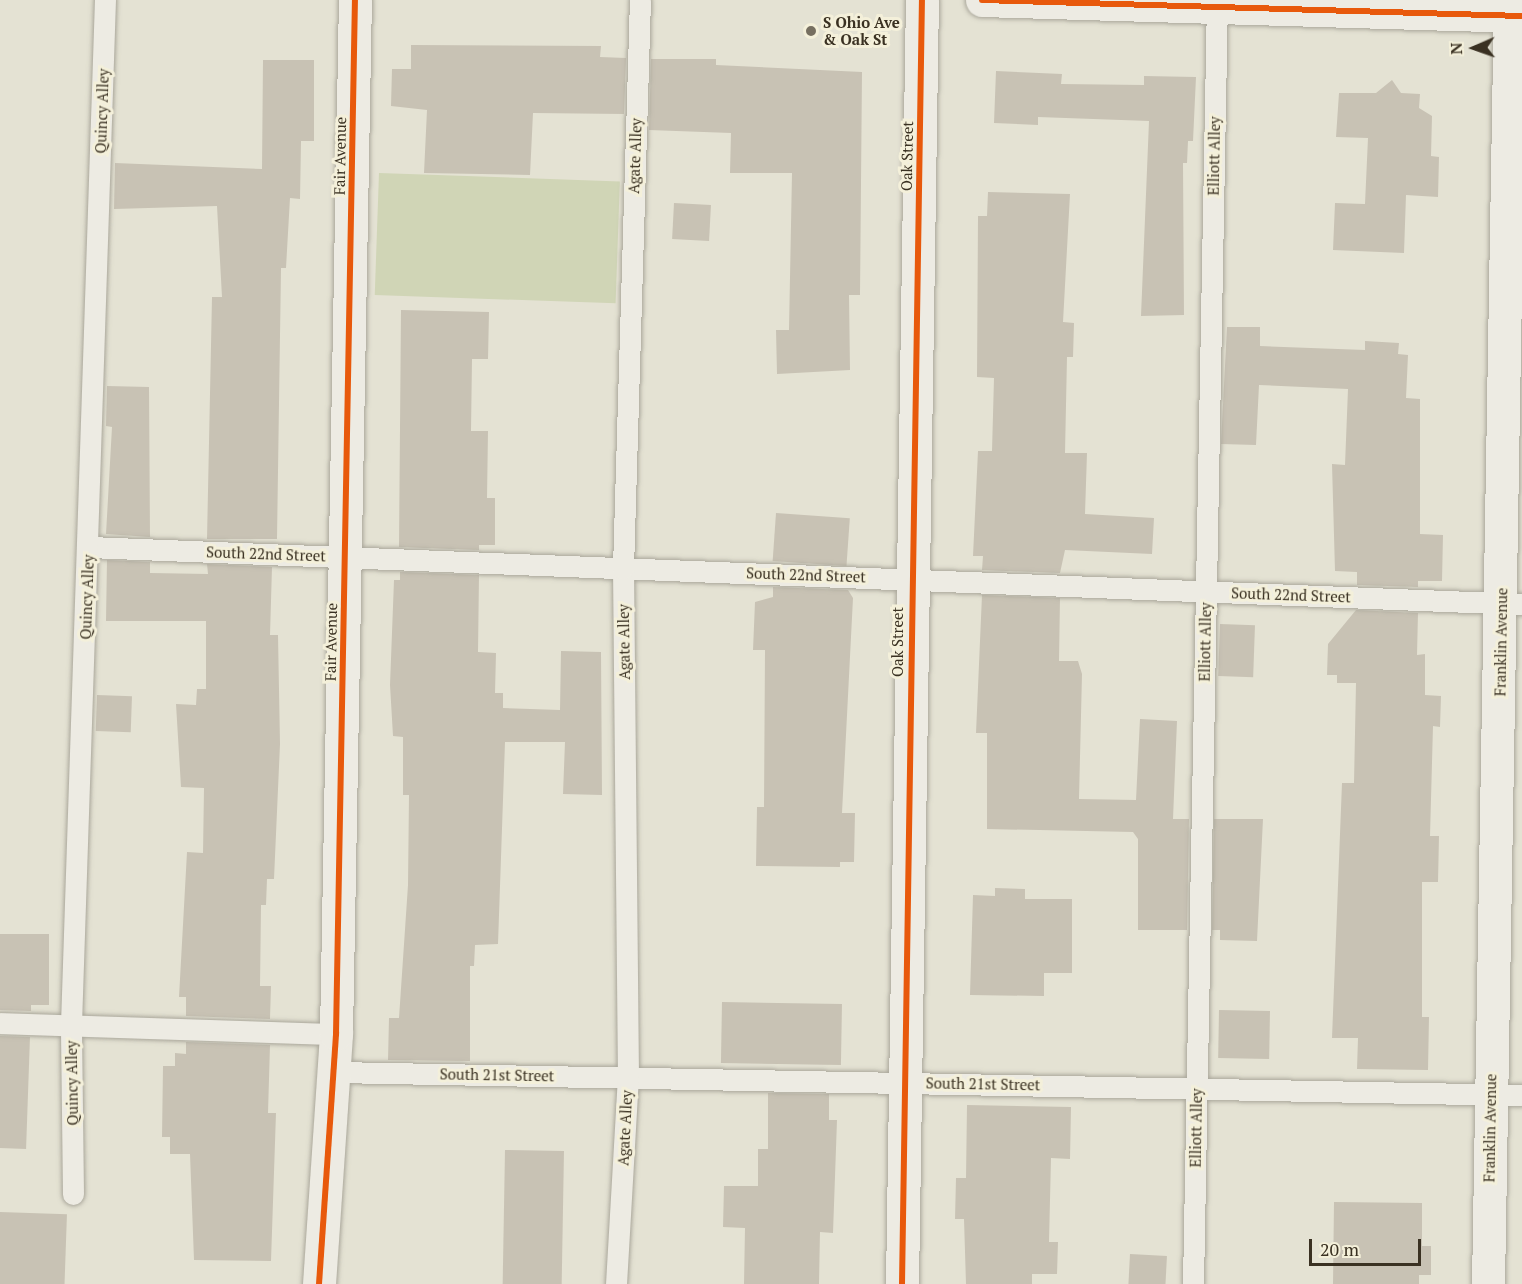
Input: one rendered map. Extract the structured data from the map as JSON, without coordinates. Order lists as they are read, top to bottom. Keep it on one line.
{"streets":{"street":["Fair Avenue","Oak Street","Franklin Avenue"],"lane":["Quincy Alley","Agate Alley","Elliott Alley","South 22nd Street","South 21st Street"]},"crossings":[["Quincy Alley","South 22nd Street"],["Fair Avenue","South 22nd Street"],["Fair Avenue","South 21st Street"],["Agate Alley","South 22nd Street"],["Agate Alley","South 21st Street"],["Oak Street","South 22nd Street"],["Oak Street","South 21st Street"],["Elliott Alley","South 22nd Street"],["Elliott Alley","South 21st Street"],["South 22nd Street","Franklin Avenue"],["Franklin Avenue","South 21st Street"]],"places":["S Ohio Ave & Oak St"],"scale_bar":"20 m","north":"left"}
